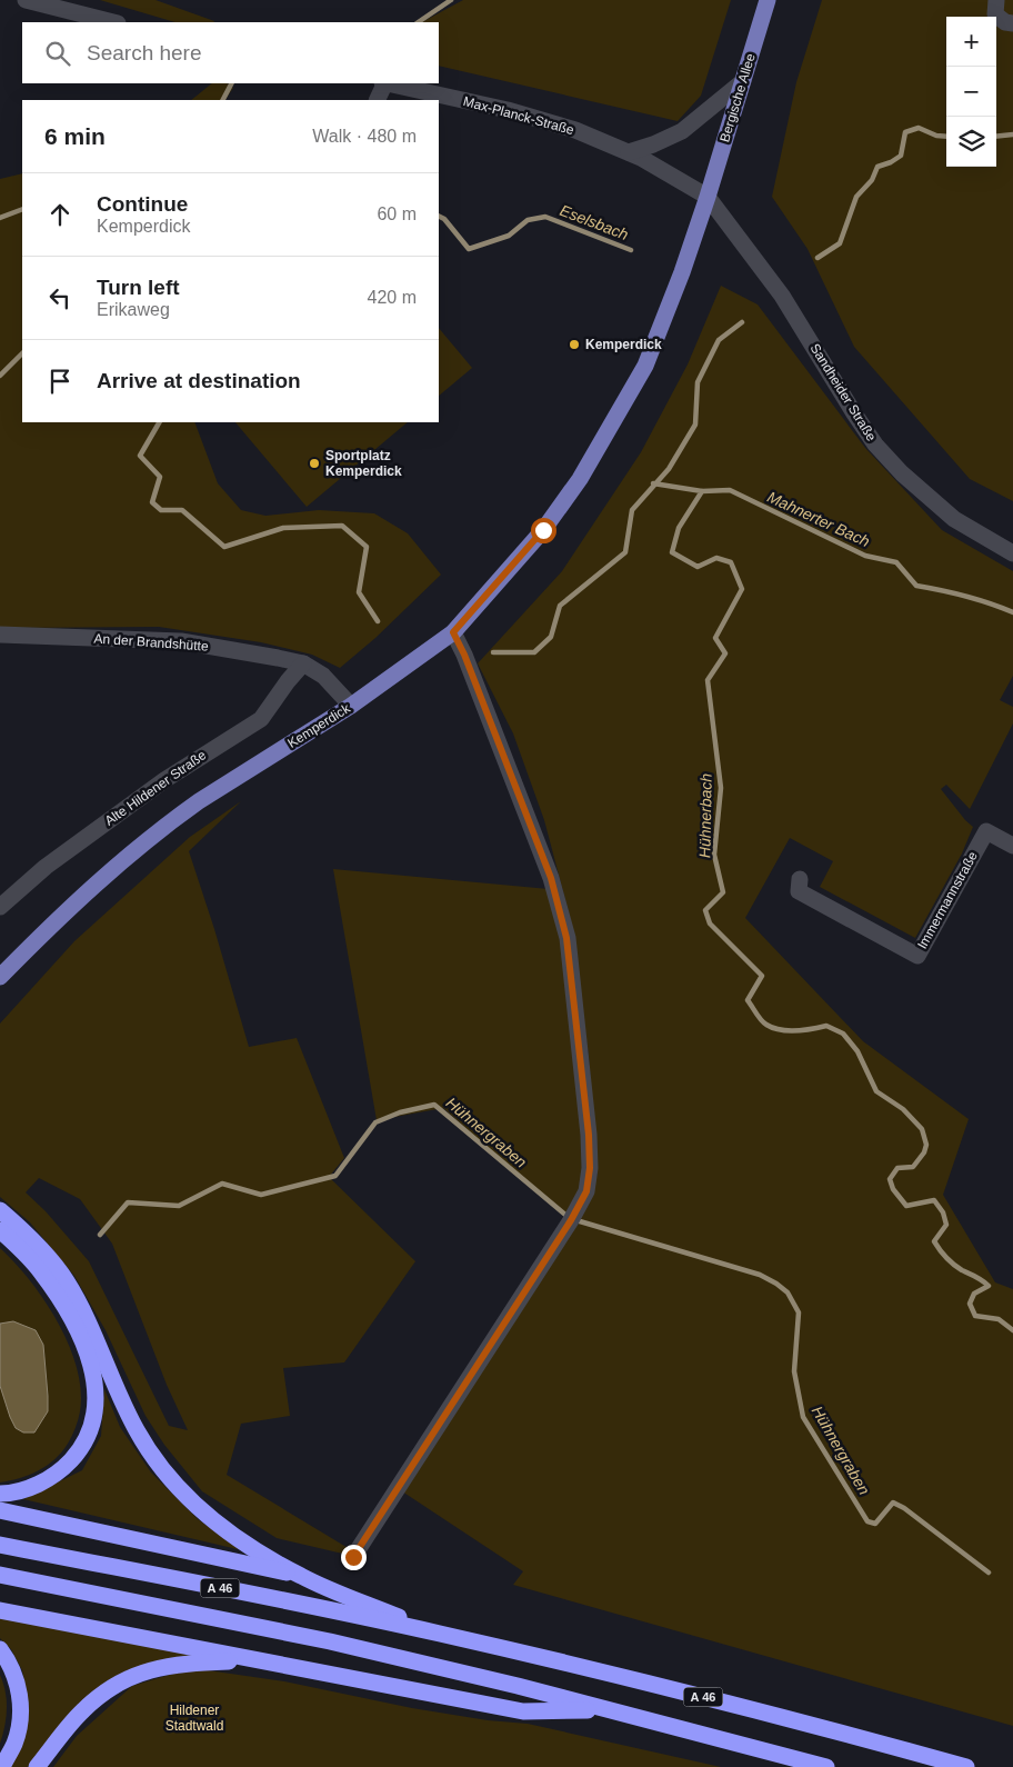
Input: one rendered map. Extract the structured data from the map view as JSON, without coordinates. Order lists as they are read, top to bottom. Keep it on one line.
{"streets":{"highway":["A 46"],"main road":["Bergische Allee","Kemperdick"],"street":["Max-Planck-Straße","Sandheider Straße","An der Brandshütte","Alte Hildener Straße","Immermannstraße"]},"crossings":[["Bergische Allee","Max-Planck-Straße"],["Bergische Allee","Sandheider Straße"],["Bergische Allee","Kemperdick"],["Max-Planck-Straße","Sandheider Straße"],["Max-Planck-Straße","Kemperdick"],["Sandheider Straße","Kemperdick"],["An der Brandshütte","Kemperdick"],["An der Brandshütte","Alte Hildener Straße"]],"water":["Eselsbach","Mahnerter Bach","Hühnerbach","Hühnergraben"],"parks":["Hildener Stadtwald"],"places":["Kemperdick","Sportplatz Kemperdick"],"page":{"map_buttons":["+","−"],"search":"Search here","heading":["6 min","Walk · 480 m"],"list":[["Continue","Kemperdick","60 m"],["Turn left","Erikaweg","420 m"],"Arrive at destination"]}}
